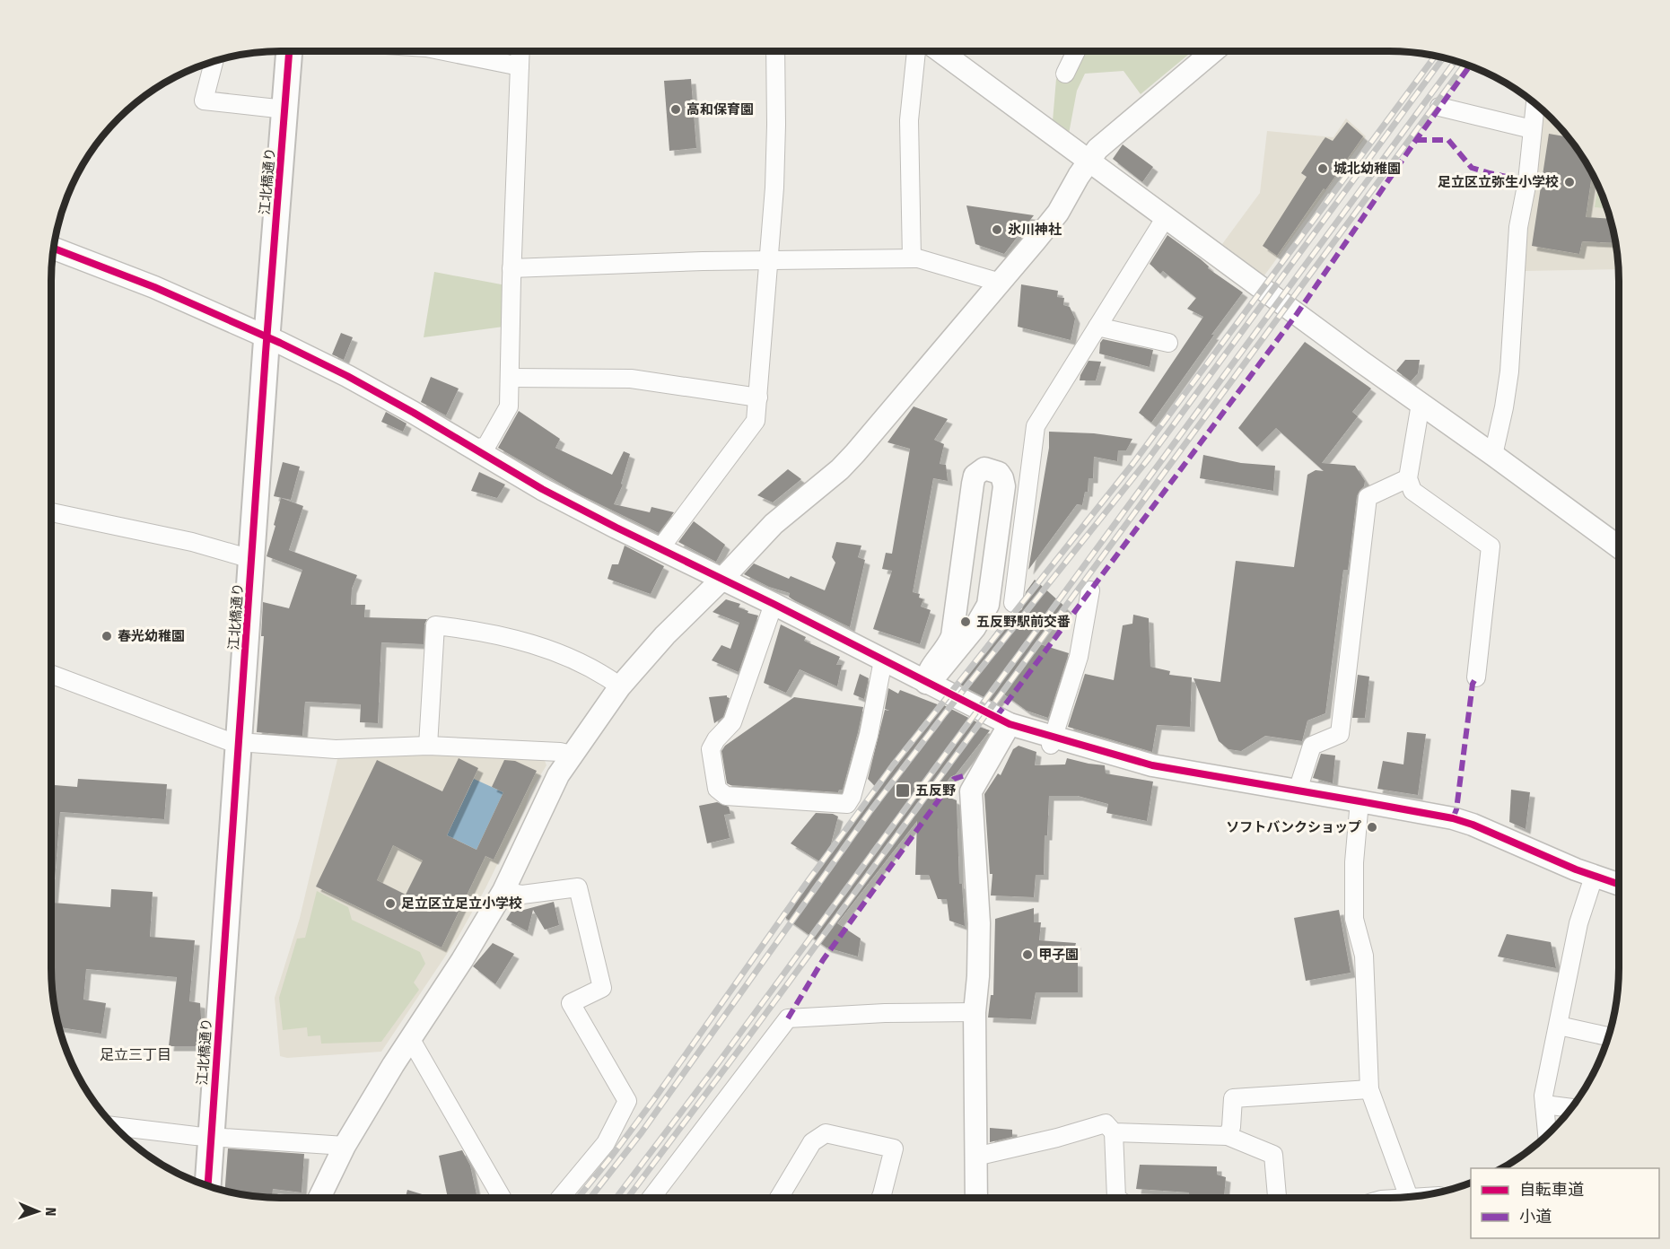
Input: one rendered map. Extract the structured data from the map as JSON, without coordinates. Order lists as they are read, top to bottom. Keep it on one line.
{"streets":{"main road":["江北橋通り"]},"districts":["足立三丁目"],"places":{"other":["高和保育園","城北幼稚園","足立区立弥生小学校","氷川神社","五反野駅前交番","春光幼稚園","ソフトバンクショップ","足立区立足立小学校","甲子園"],"transit":["五反野"]},"legend":["自転車道","小道"],"north":"right"}
